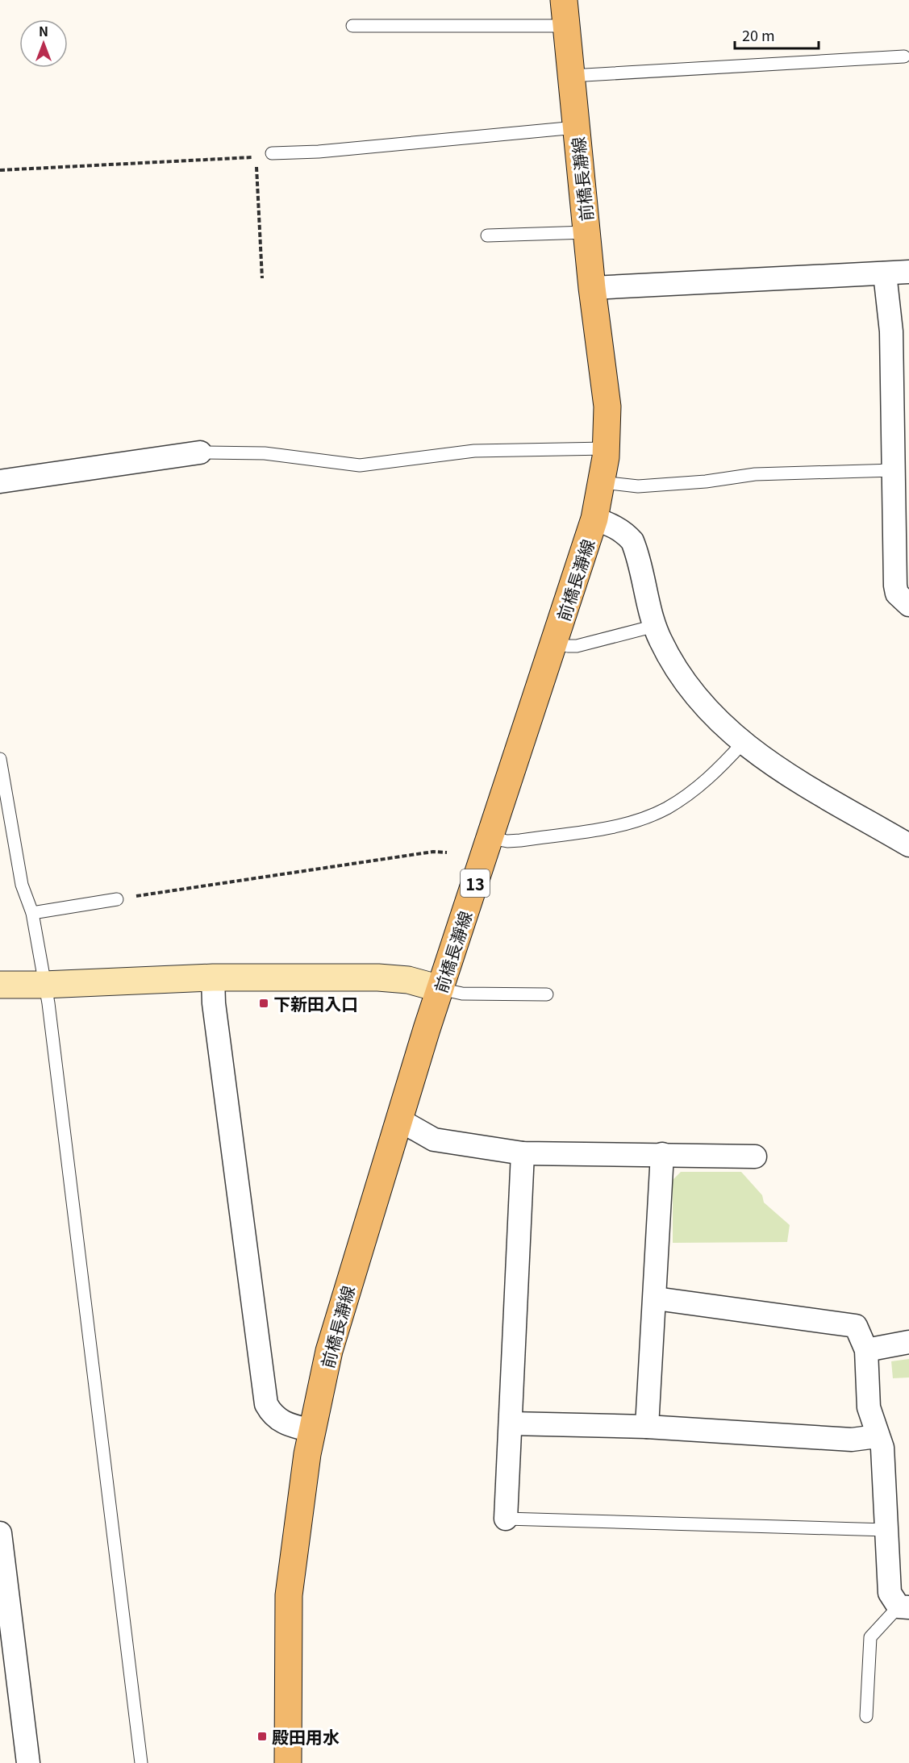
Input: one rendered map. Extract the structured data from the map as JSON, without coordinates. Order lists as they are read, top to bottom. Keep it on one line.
{"streets":{"main road":["前橋長瀞線","13"]},"places":{"transit":["下新田入口","殿田用水"]},"scale_bar":"20 m","north":"top"}
